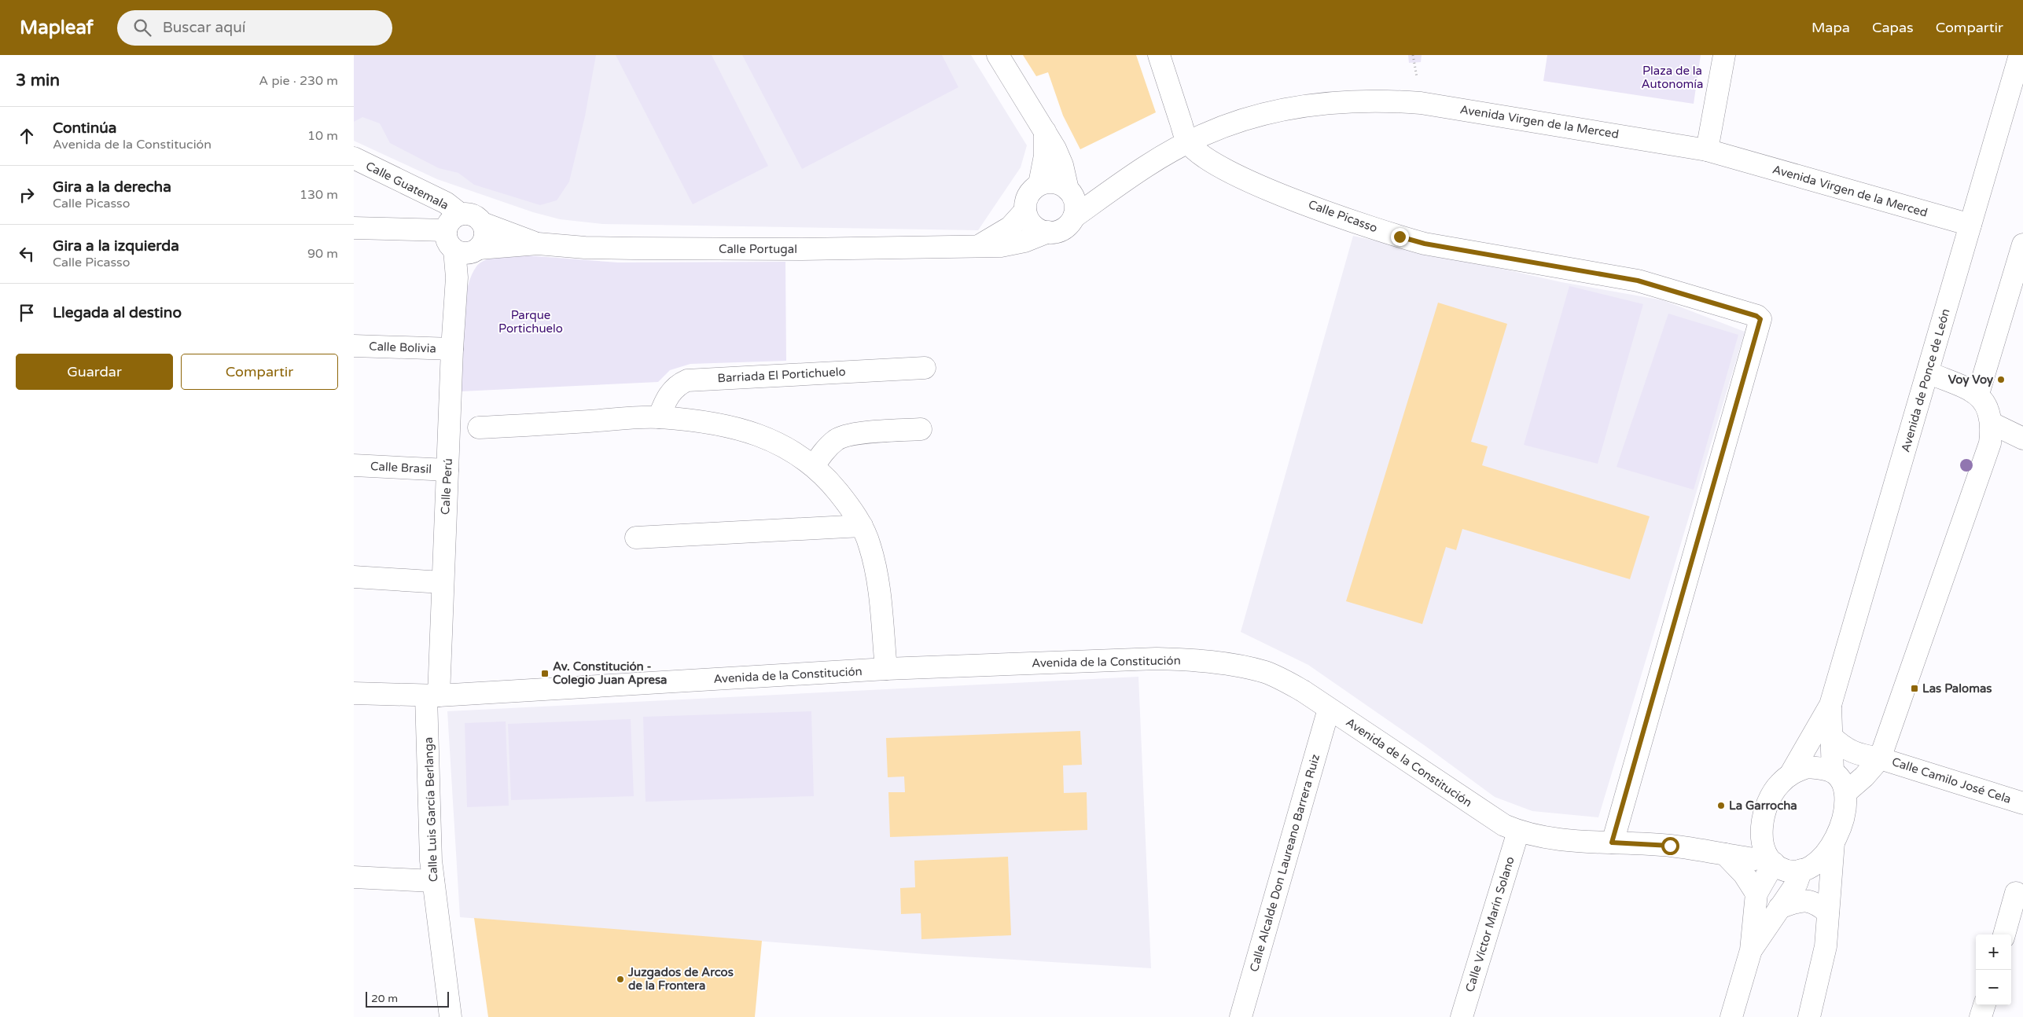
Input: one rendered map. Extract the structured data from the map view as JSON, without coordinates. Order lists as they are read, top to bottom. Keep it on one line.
{"streets":{"street":["Avenida Virgen de la Merced","Calle Guatemala","Calle Picasso","Calle Portugal","Calle Bolivia","Barriada El Portichuelo","Avenida de Ponce de León","Calle Brasil","Calle Perú","Avenida de la Constitución","Calle Camilo José Cela","Calle Luis García Berlanga","Calle Alcalde Don Laureano Barrera Ruiz","Calle Víctor Marín Solano"]},"crossings":[["Avenida Virgen de la Merced","Calle Picasso"],["Avenida Virgen de la Merced","Calle Portugal"],["Avenida Virgen de la Merced","Avenida de Ponce de León"],["Calle Guatemala","Calle Portugal"],["Calle Guatemala","Calle Perú"],["Calle Picasso","Avenida de la Constitución"],["Calle Portugal","Calle Perú"],["Calle Bolivia","Calle Perú"],["Avenida de Ponce de León","Avenida de la Constitución"],["Avenida de Ponce de León","Calle Camilo José Cela"],["Calle Brasil","Calle Perú"],["Calle Perú","Avenida de la Constitución"],["Calle Perú","Calle Luis García Berlanga"],["Avenida de la Constitución","Calle Luis García Berlanga"],["Avenida de la Constitución","Calle Alcalde Don Laureano Barrera Ruiz"],["Avenida de la Constitución","Calle Víctor Marín Solano"]],"parks":["Plaza de la Autonomía","Parque Portichuelo"],"places":{"other":["Voy Voy","La Garrocha","Juzgados de Arcos de la Frontera"],"transit":["Av. Constitución - Colegio Juan Apresa","Las Palomas"]},"scale_bar":"20 m","page":{"header":"Mapleaf","search":"Buscar aquí","nav":["Mapa","Capas","Compartir"],"heading":["3 min","A pie · 230 m"],"list":[["Continúa","Avenida de la Constitución","10 m"],["Gira a la derecha","Calle Picasso","130 m"],["Gira a la izquierda","Calle Picasso","90 m"],"Llegada al destino"],"buttons":["Guardar","Compartir"],"map_buttons":["+","−"],"scale":"20 m"}}
